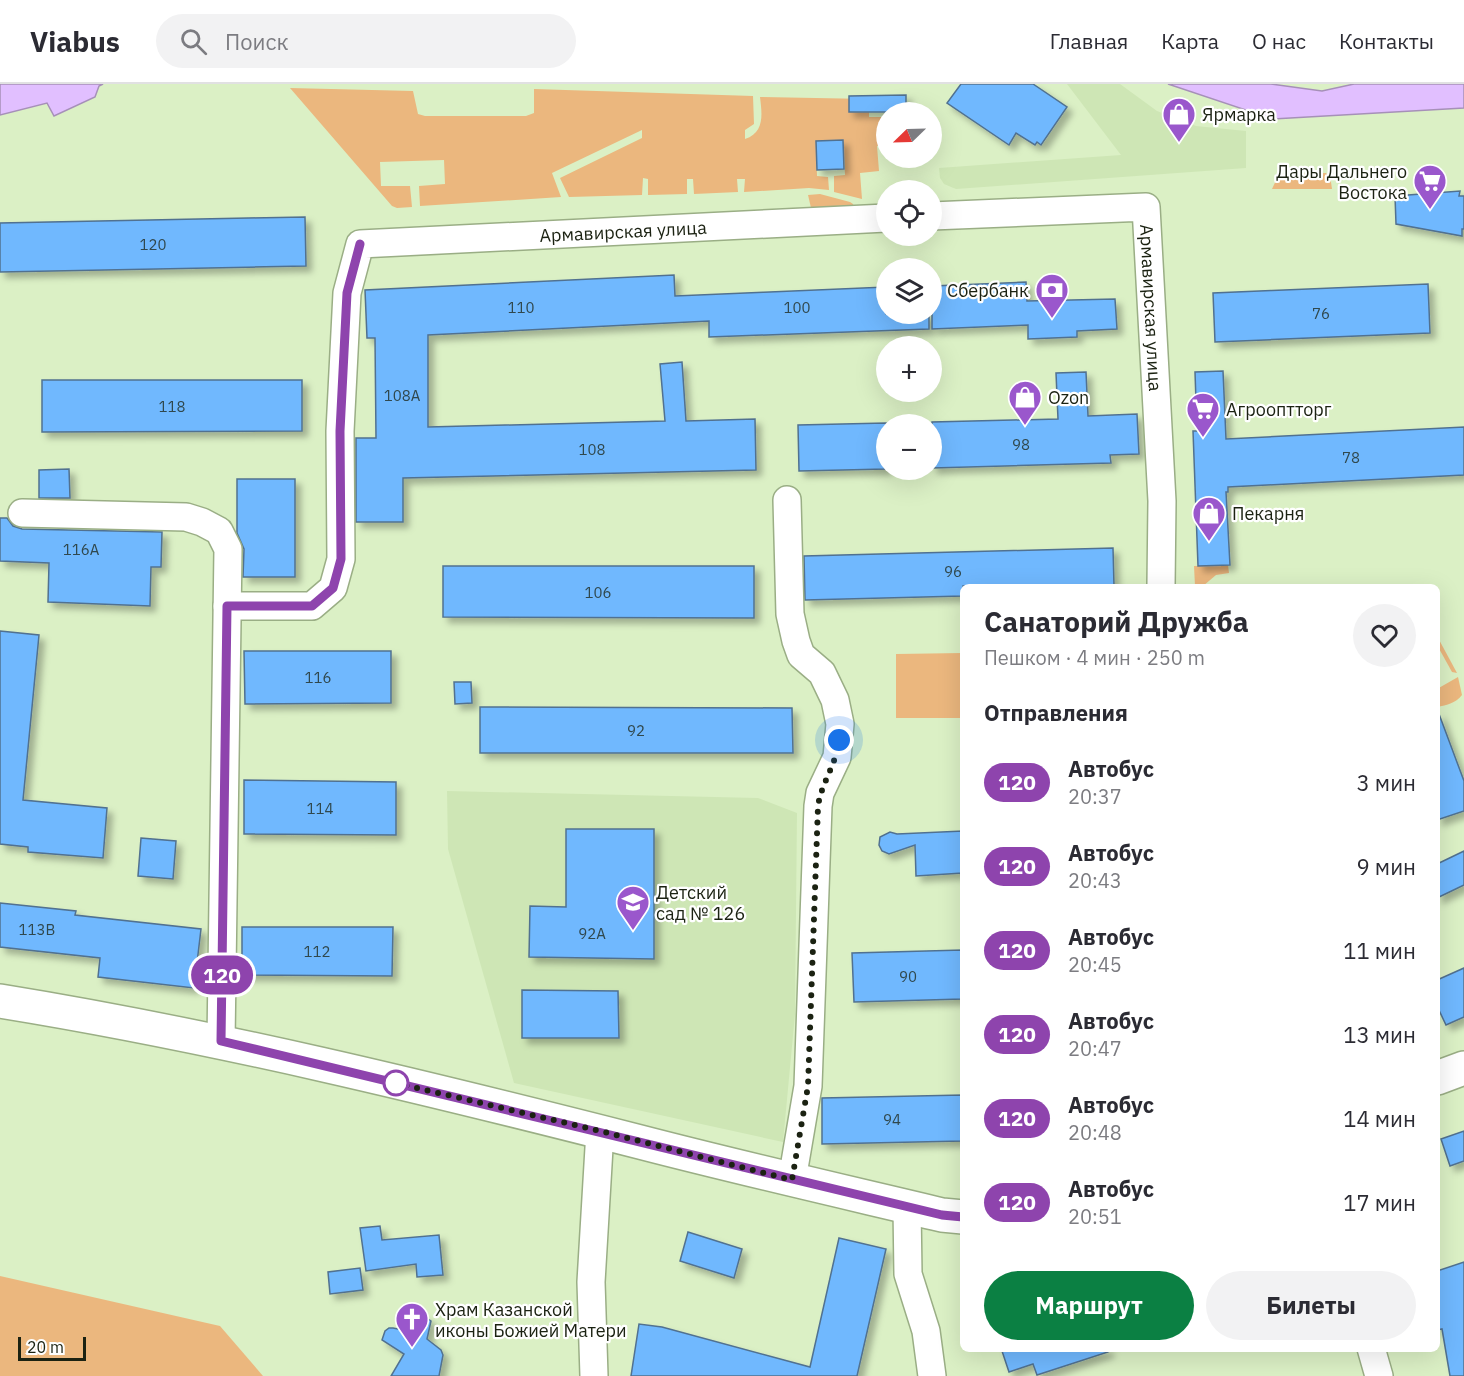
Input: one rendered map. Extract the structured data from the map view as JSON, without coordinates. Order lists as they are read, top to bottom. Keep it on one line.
{"streets":{"street":["Армавирская улица"]},"places":{"shop":["Ярмарка","Ozon","Пекарня"],"supermarket":["Дары Дальнего Востока","Агрооптторг"],"bank":["Сбербанк"],"school or university":["Детский сад № 126"],"church":["Храм Казанской иконы Божией Матери"]},"lines":["bus line 120"],"house_numbers":["120","110","100","76","108А","118","98","108","78","116А","96","106","116","92","114","113В","92А","112","90","94"],"scale_bar":"20 m","north":"bottom left","page":{"header":"Viabus","search":"Поиск","nav":["Главная","Карта","О нас","Контакты"],"on_map":"120","map_buttons":["+","−"],"heading":[["Санаторий Дружба","Пешком · 4 мин · 250 m"],"Отправления"],"list":[{"mark":"120","name":"Автобус","note":"20:37","value":"3 мин"},{"mark":"120","name":"Автобус","note":"20:43","value":"9 мин"},{"mark":"120","name":"Автобус","note":"20:45","value":"11 мин"},{"mark":"120","name":"Автобус","note":"20:47","value":"13 мин"},{"mark":"120","name":"Автобус","note":"20:48","value":"14 мин"},{"mark":"120","name":"Автобус","note":"20:51","value":"17 мин"}],"buttons":["Маршрут","Билеты"],"scale":"20 m"}}
